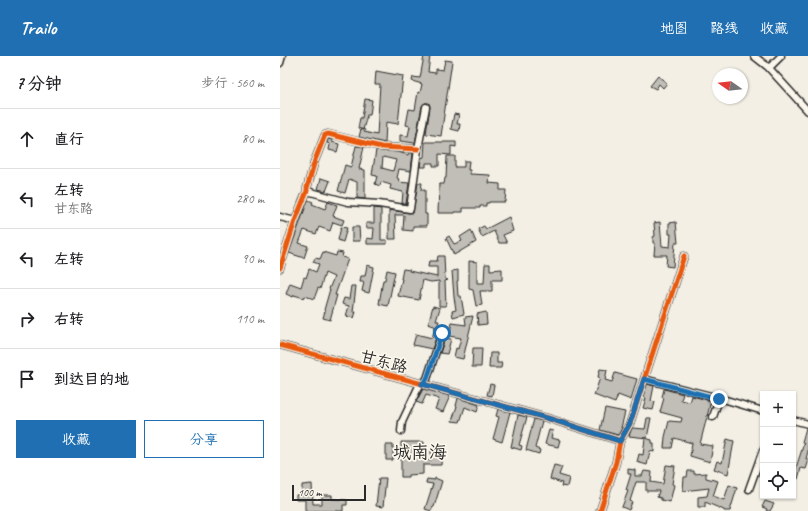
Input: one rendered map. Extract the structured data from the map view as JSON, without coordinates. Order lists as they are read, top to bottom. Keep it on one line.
{"streets":{"street":["甘东路"]},"districts":["城南海"],"scale_bar":"100 m","north":"left","page":{"header":"Trailo","nav":["地图","路线","收藏"],"heading":["7 分钟","步行 · 560 m"],"list":[["直行","80 m"],["左转","甘东路","280 m"],["左转","90 m"],["右转","110 m"],"到达目的地"],"map_buttons":["+","−"],"buttons":["收藏","分享"],"scale":"100 m"}}
